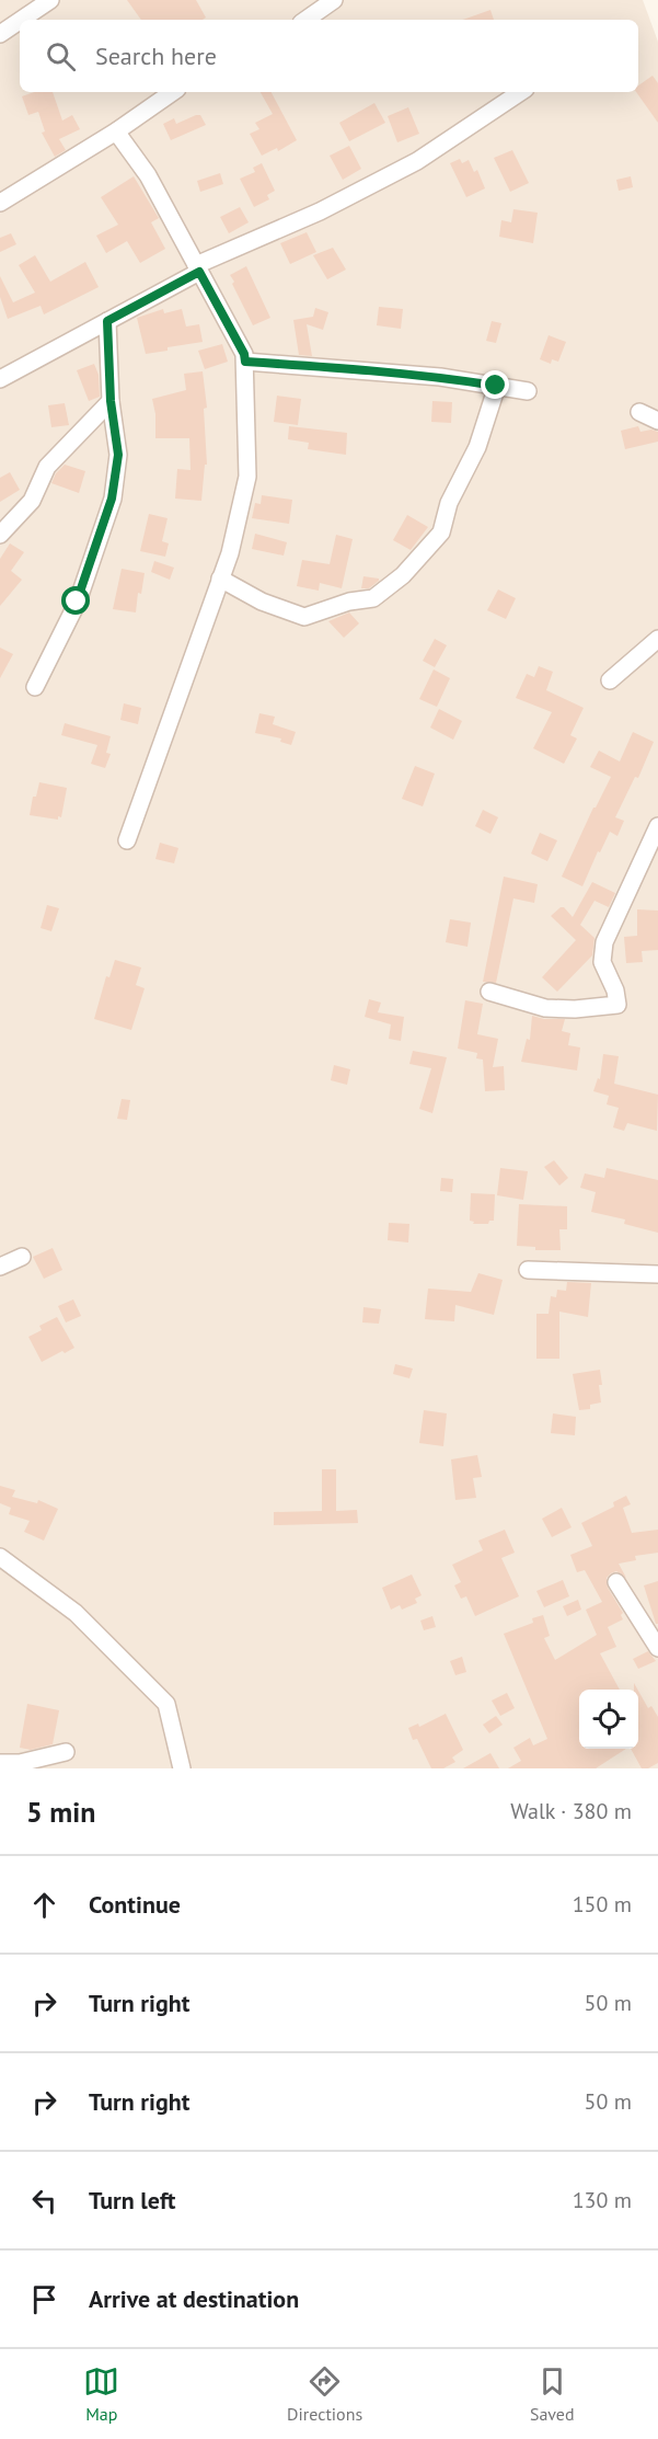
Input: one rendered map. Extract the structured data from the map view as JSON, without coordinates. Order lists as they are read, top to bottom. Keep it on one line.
{"page":{"search":"Search here","heading":["5 min","Walk · 380 m"],"list":[["Continue","150 m"],["Turn right","50 m"],["Turn right","50 m"],["Turn left","130 m"],"Arrive at destination"],"nav":["Map","Directions","Saved"]}}
